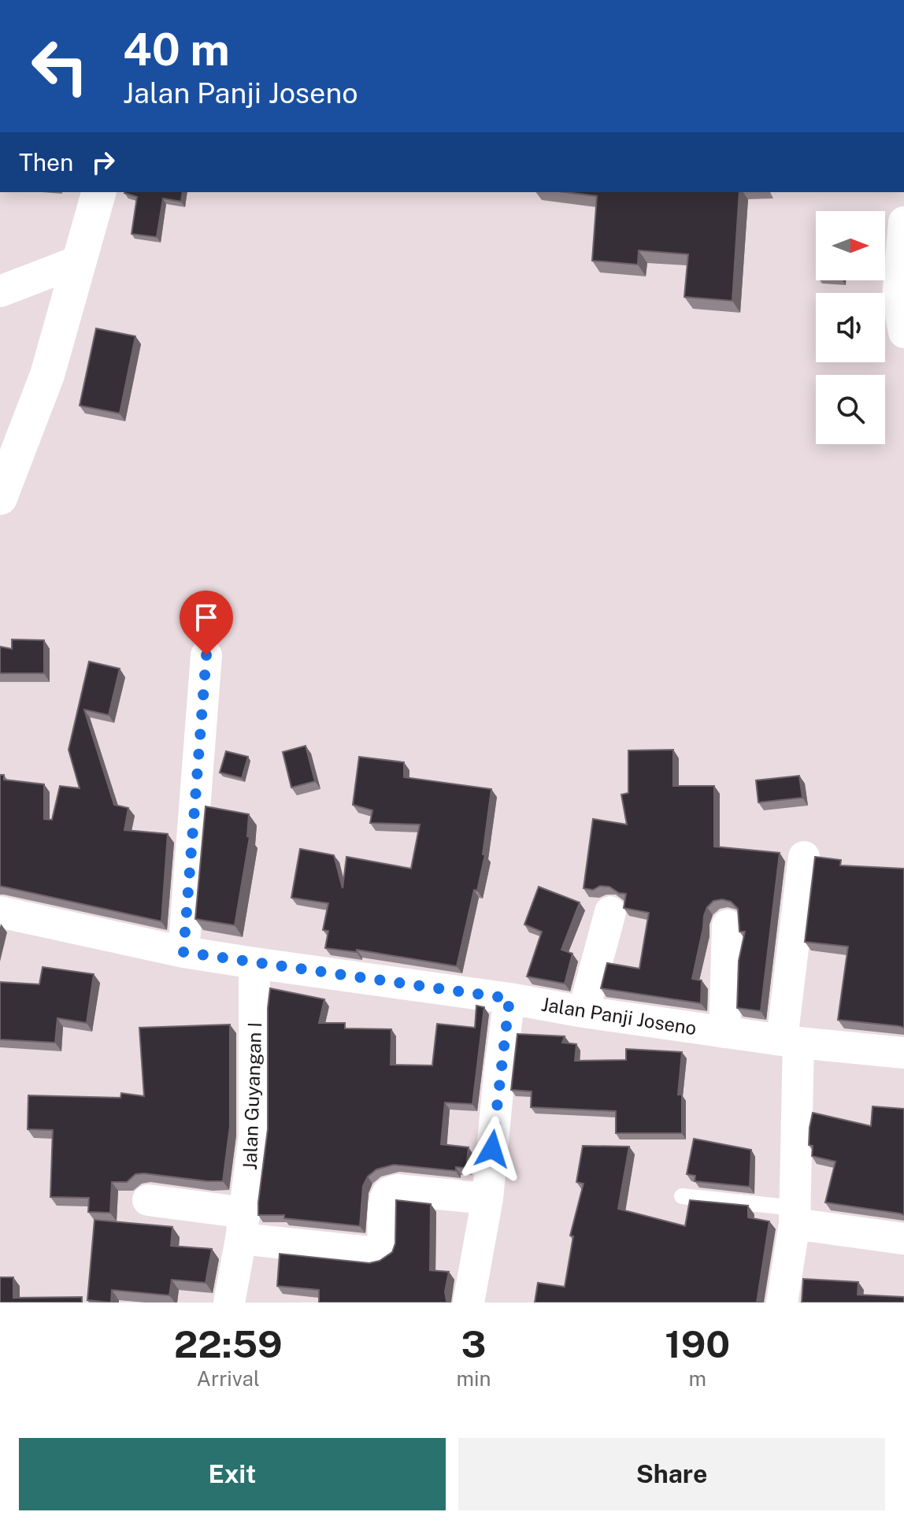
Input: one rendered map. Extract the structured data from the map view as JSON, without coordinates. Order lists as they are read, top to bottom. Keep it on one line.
{"streets":{"street":["Jalan Panji Joseno","Jalan Guyangan I"]},"crossings":[["Jalan Panji Joseno","Jalan Guyangan I"]],"north":"right","page":{"turn":["40 m","Jalan Panji Joseno"],"then":"Then","eta":["22:59","Arrival","3","min","190","m"],"buttons":["Exit","Share"]}}
